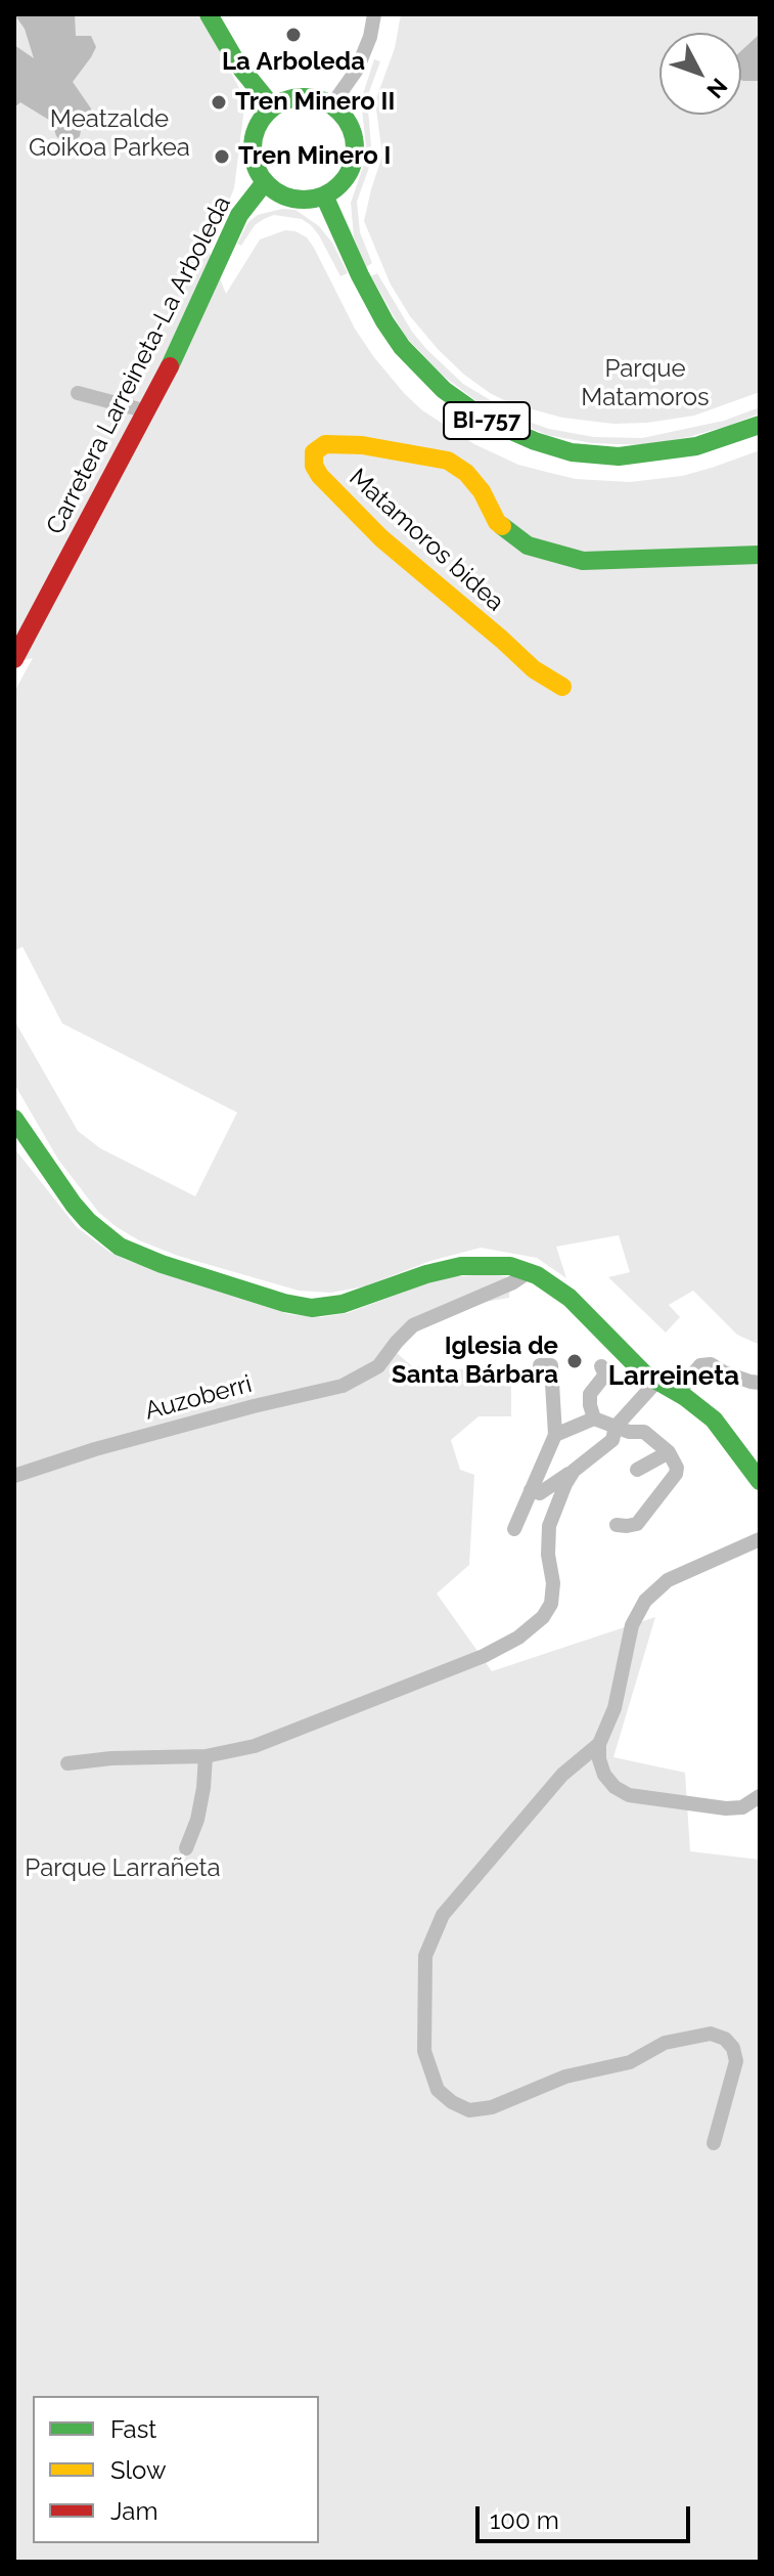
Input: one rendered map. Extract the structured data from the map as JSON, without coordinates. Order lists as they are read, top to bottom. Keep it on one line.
{"streets":{"street":["Carretera Larreineta-La Arboleda","BI-757","Matamoros bidea","Auzoberri"]},"crossings":[["Carretera Larreineta-La Arboleda","BI-757"]],"districts":["Larreineta"],"parks":["Meatzalde Goikoa Parkea","Parque Matamoros","Parque Larrañeta"],"places":["La Arboleda","Tren Minero II","Tren Minero I","Iglesia de Santa Bárbara"],"legend":["Fast","Slow","Jam"],"scale_bar":"100 m","north":"bottom right"}
